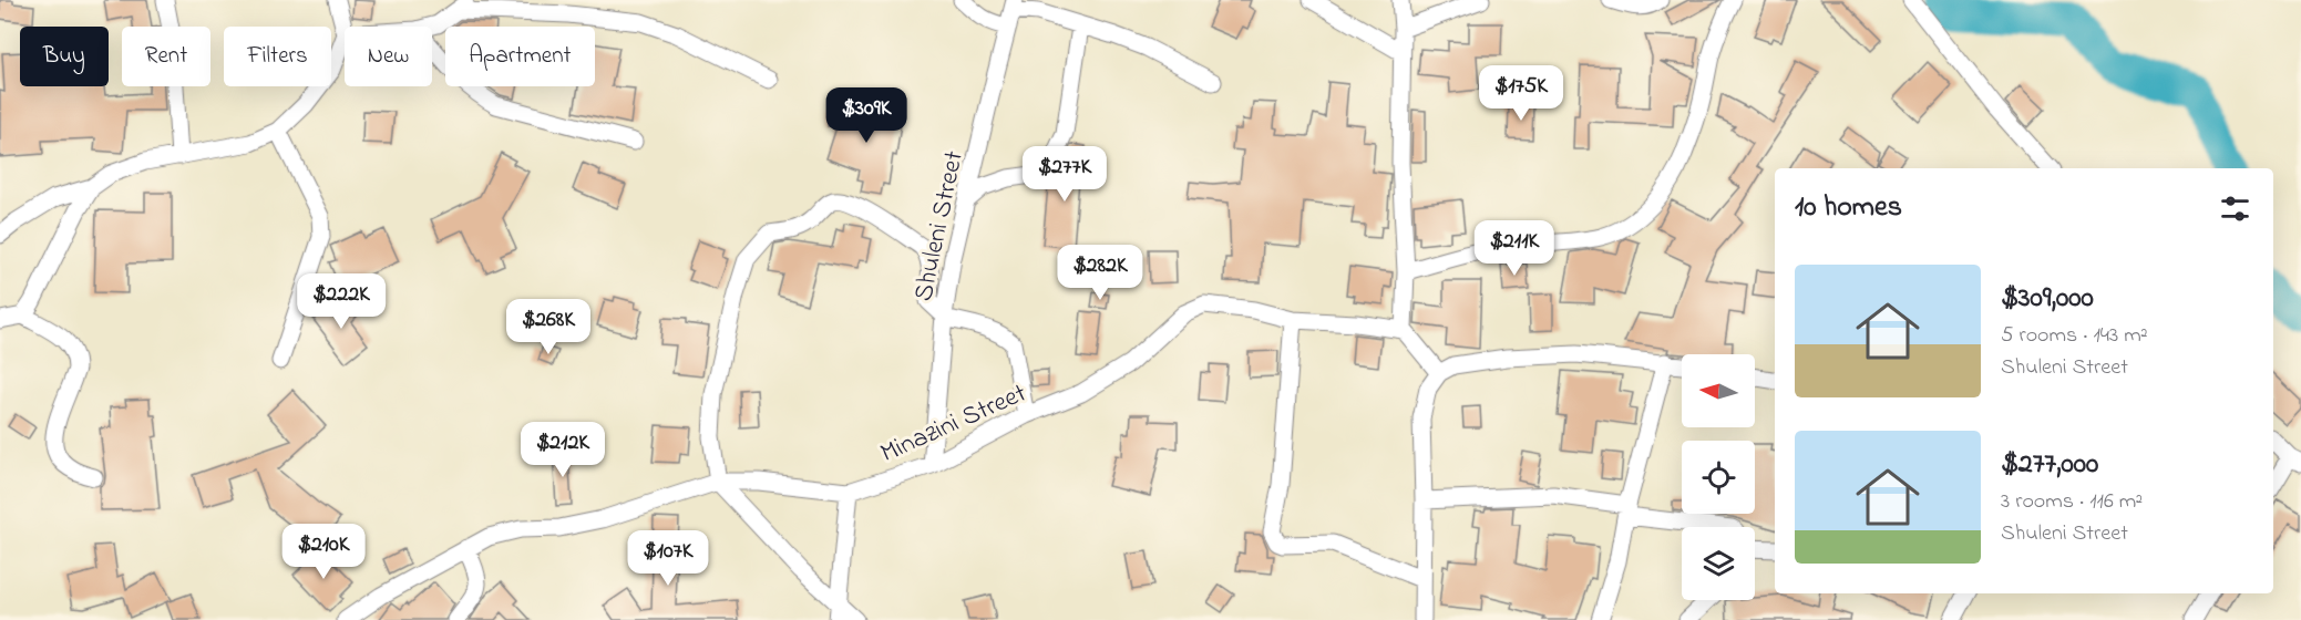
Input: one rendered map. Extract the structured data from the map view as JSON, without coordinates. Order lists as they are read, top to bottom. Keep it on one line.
{"streets":{"street":["Shuleni Street","Minazini Street"]},"crossings":[["Shuleni Street","Minazini Street"]],"north":"left","page":{"chip":["Buy","Rent","Filters","New","Apartment"],"price":["$175K","$309K","$277K","$211K","$282K","$222K","$268K","$212K","$210K","$107K"],"heading":"10 homes","list":[{"name":"$309,000","note":"5 rooms · 143 m² · Shuleni Street"},{"name":"$277,000","note":"3 rooms · 116 m² · Shuleni Street"}]}}
